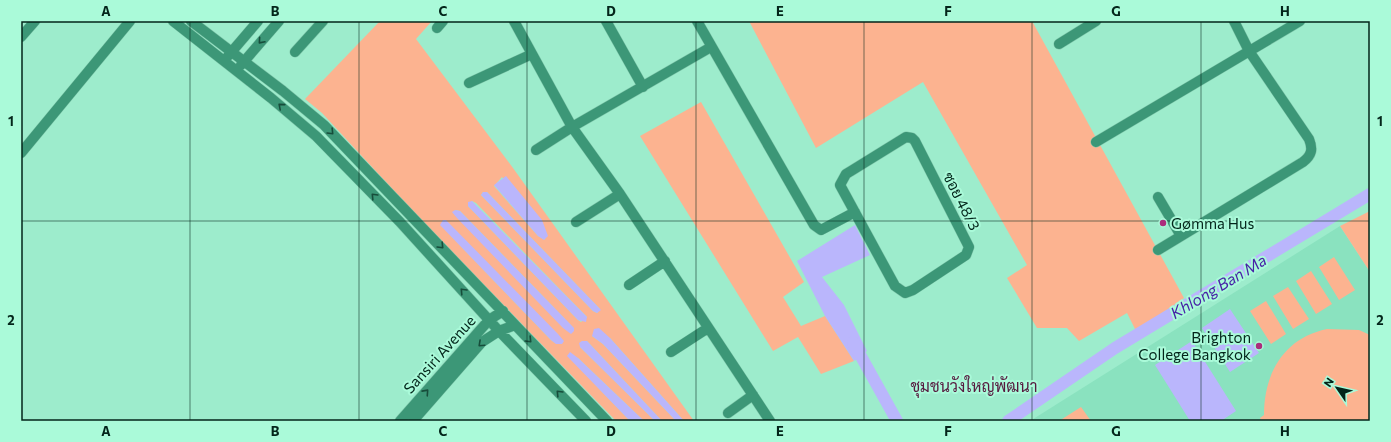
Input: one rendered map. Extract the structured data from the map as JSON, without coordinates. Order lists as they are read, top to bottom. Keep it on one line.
{"streets":{"street":["ซอย 48/3","Sansiri Avenue"]},"districts":["ชุมชนวังใหญ่พัฒนา"],"water":["Khlong Ban Ma"],"places":["Gømma Hus","Brighton College Bangkok"],"north":"top left","grid":{"columns":["A","B","C","D","E","F","G","H"],"rows":["1","2"]}}
